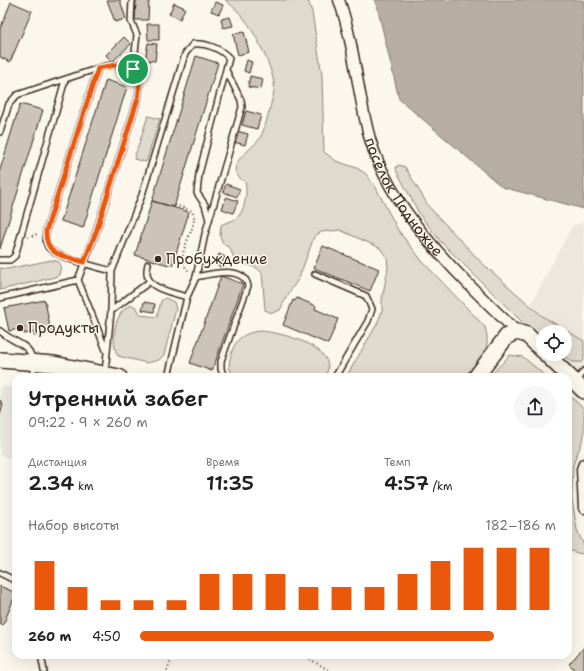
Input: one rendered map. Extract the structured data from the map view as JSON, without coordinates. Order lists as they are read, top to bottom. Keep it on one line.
{"streets":{"main road":["посёлок Подножье"]},"places":["Пробуждение","Продукты"],"page":{"heading":["Утренний забег","09:22 · 9 × 260 m"],"stats":[["Дистанция","2.34 km"],["Время","11:35"],["Темп","4:57 /km"]],"chart":["Набор высоты","182–186 m"],"list":[{"name":"260 m","note":"4:50"}]}}
